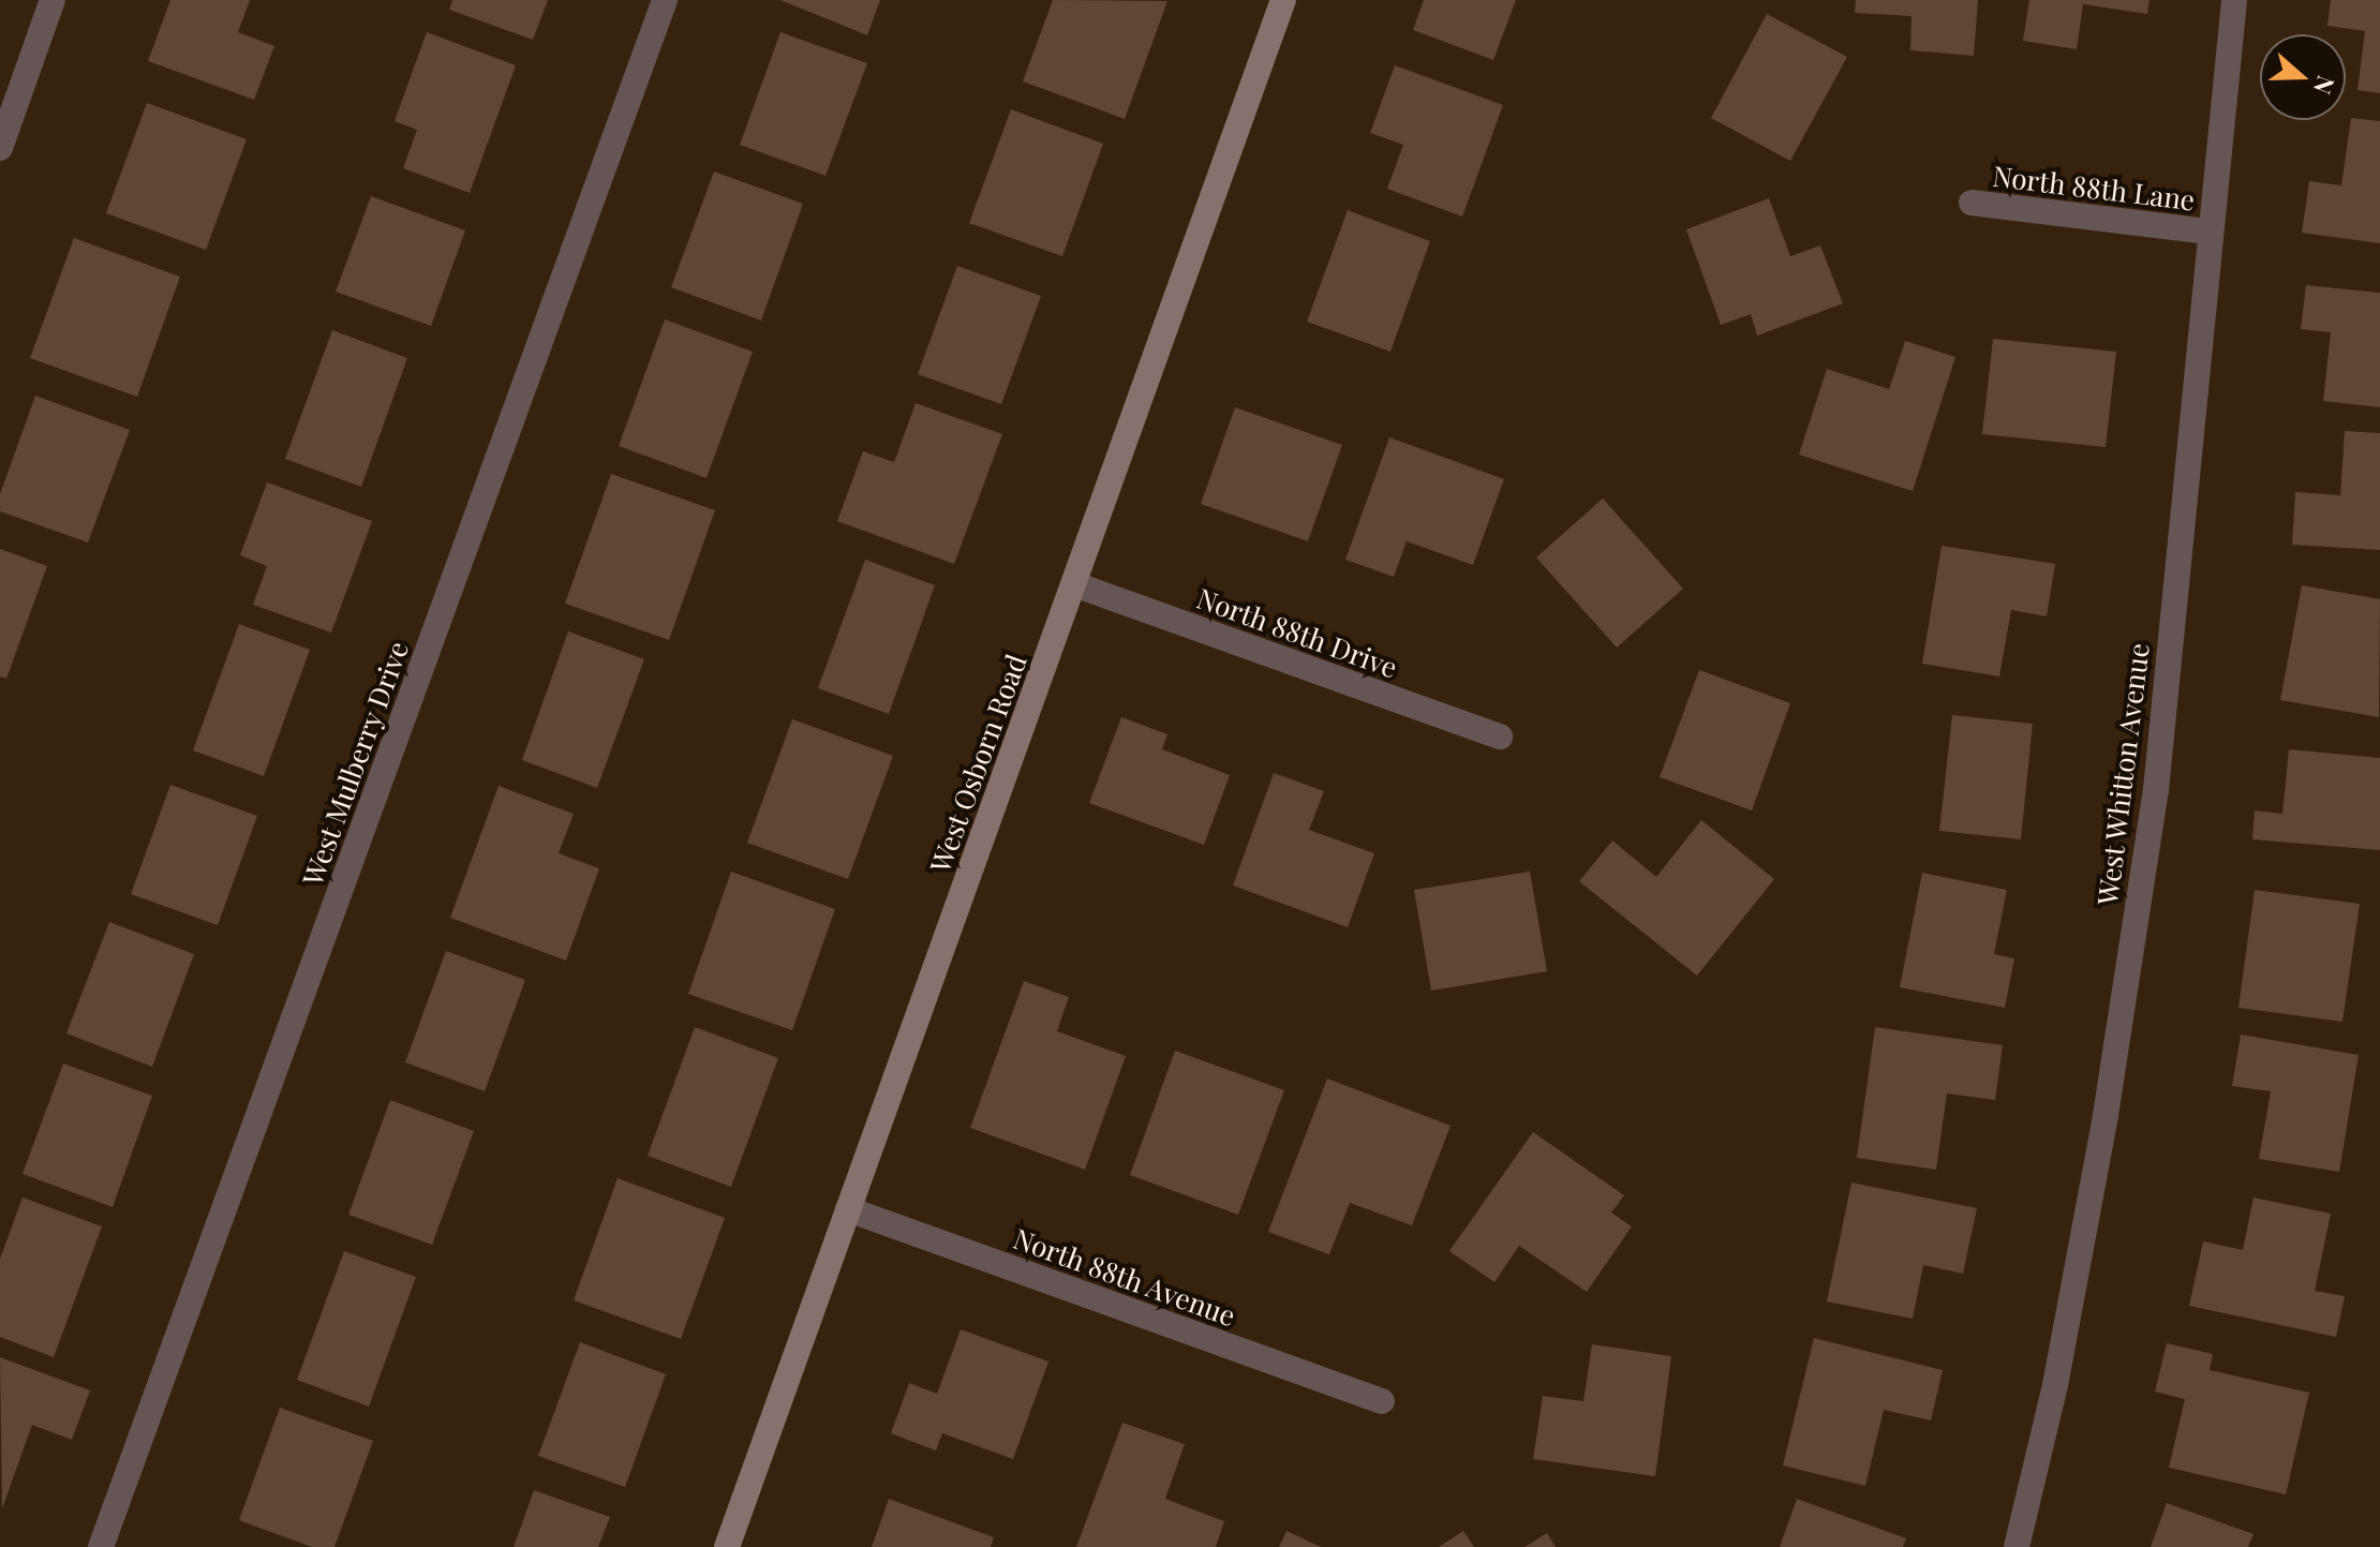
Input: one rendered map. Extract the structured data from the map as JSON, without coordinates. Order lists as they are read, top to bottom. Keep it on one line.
{"streets":{"street":["North 88th Lane","North 88th Drive","West Mulberry Drive","West Osborn Road","West Whitton Avenue","North 88th Avenue"]},"crossings":[["North 88th Lane","West Whitton Avenue"],["North 88th Drive","West Osborn Road"],["West Osborn Road","North 88th Avenue"]],"north":"right"}
